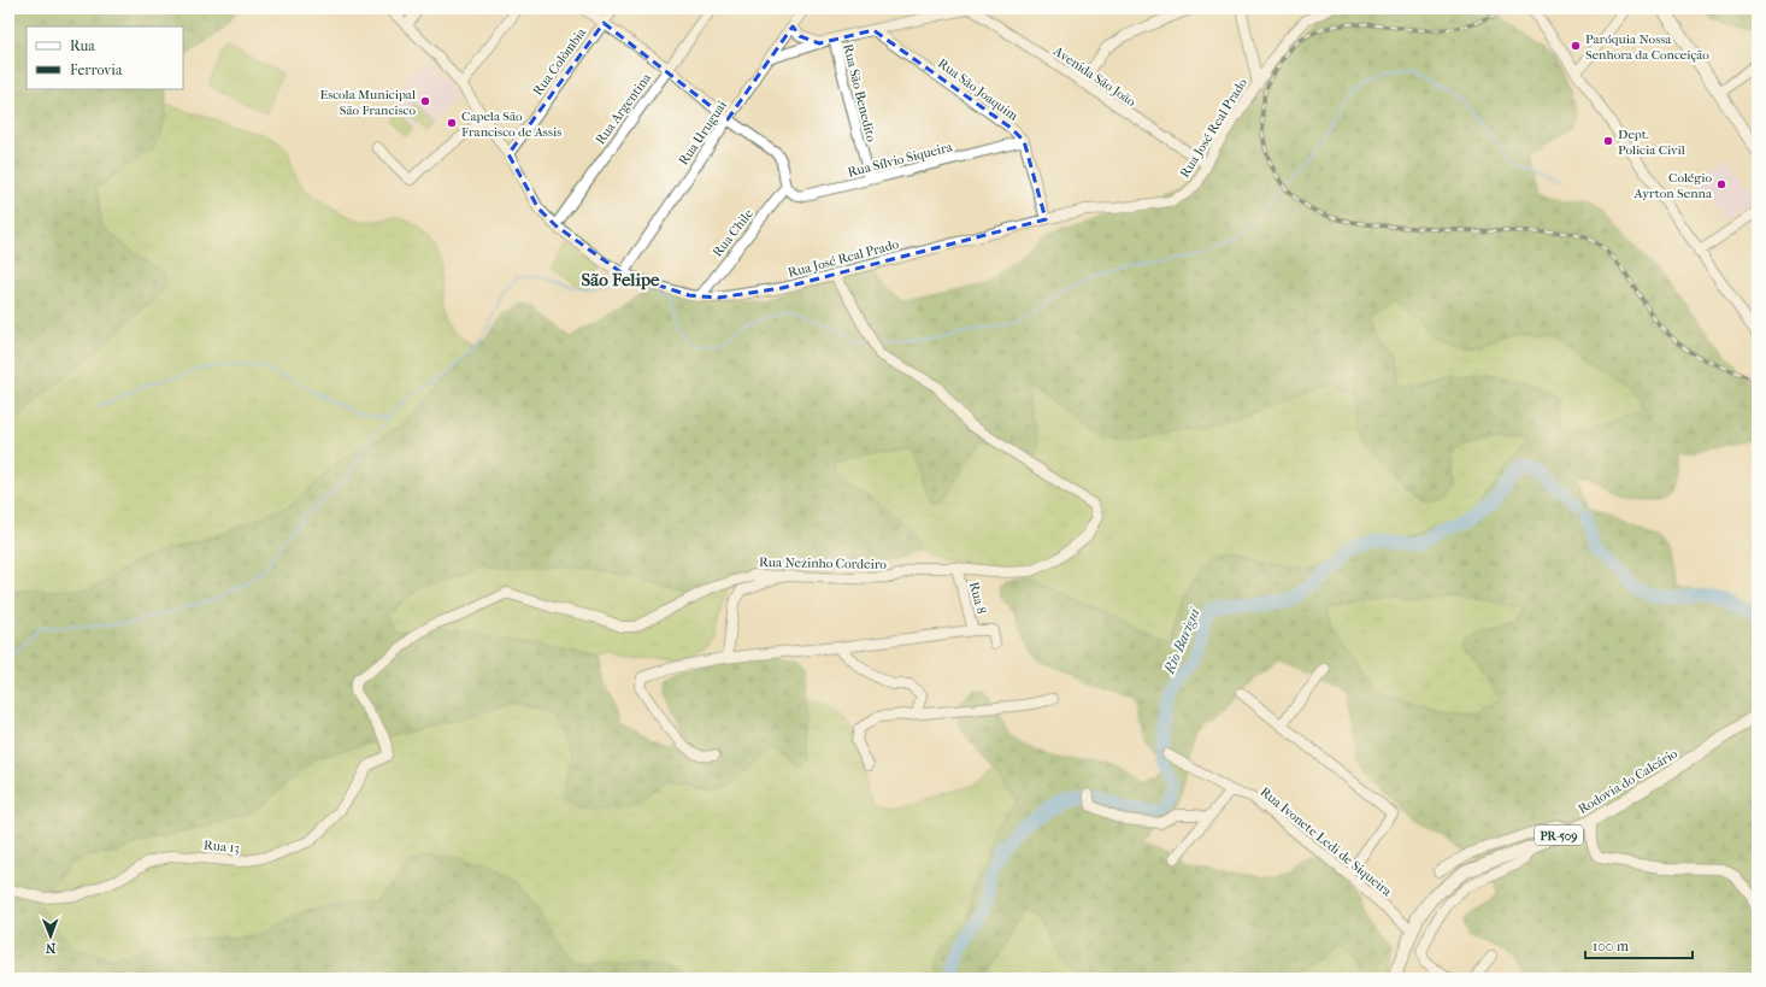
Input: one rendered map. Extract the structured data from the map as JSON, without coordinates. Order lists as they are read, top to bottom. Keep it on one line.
{"streets":{"main road":["Rodovia do Calcário","PR-509"],"street":["Rua Colômbia","Avenida São João","Rua São Joaquim","Rua São Benedito","Rua Argentina","Rua José Real Prado","Rua Uruguai","Rua Sílvio Siqueira","Rua Chile","Rua Nezinho Cordeiro","Rua 8","Rua Ivonete Ledi de Siqueira","Rua 13"]},"crossings":[["Rua Colômbia","Rua José Real Prado"],["Avenida São João","Rua José Real Prado"],["Rua São Joaquim","Rua Sílvio Siqueira"],["Rua São Benedito","Rua Sílvio Siqueira"],["Rua Argentina","Rua José Real Prado"],["Rua José Real Prado","Rua Uruguai"],["Rua José Real Prado","Rua Chile"],["Rua José Real Prado","Rua Nezinho Cordeiro"],["Rua Sílvio Siqueira","Rua Chile"],["Rua Nezinho Cordeiro","Rua 8"],["Rua Nezinho Cordeiro","Rua 13"],["Rodovia do Calcário","Rua Ivonete Ledi de Siqueira"]],"districts":["São Felipe"],"water":["Rio Barigui"],"places":["Paróquia Nossa Senhora da Conceição","Escola Municipal São Francisco","Capela São Francisco de Assis","Dept. Policia Civil","Colégio Ayrton Senna"],"legend":["Rua","Ferrovia"],"scale_bar":"100 m","north":"bottom"}
